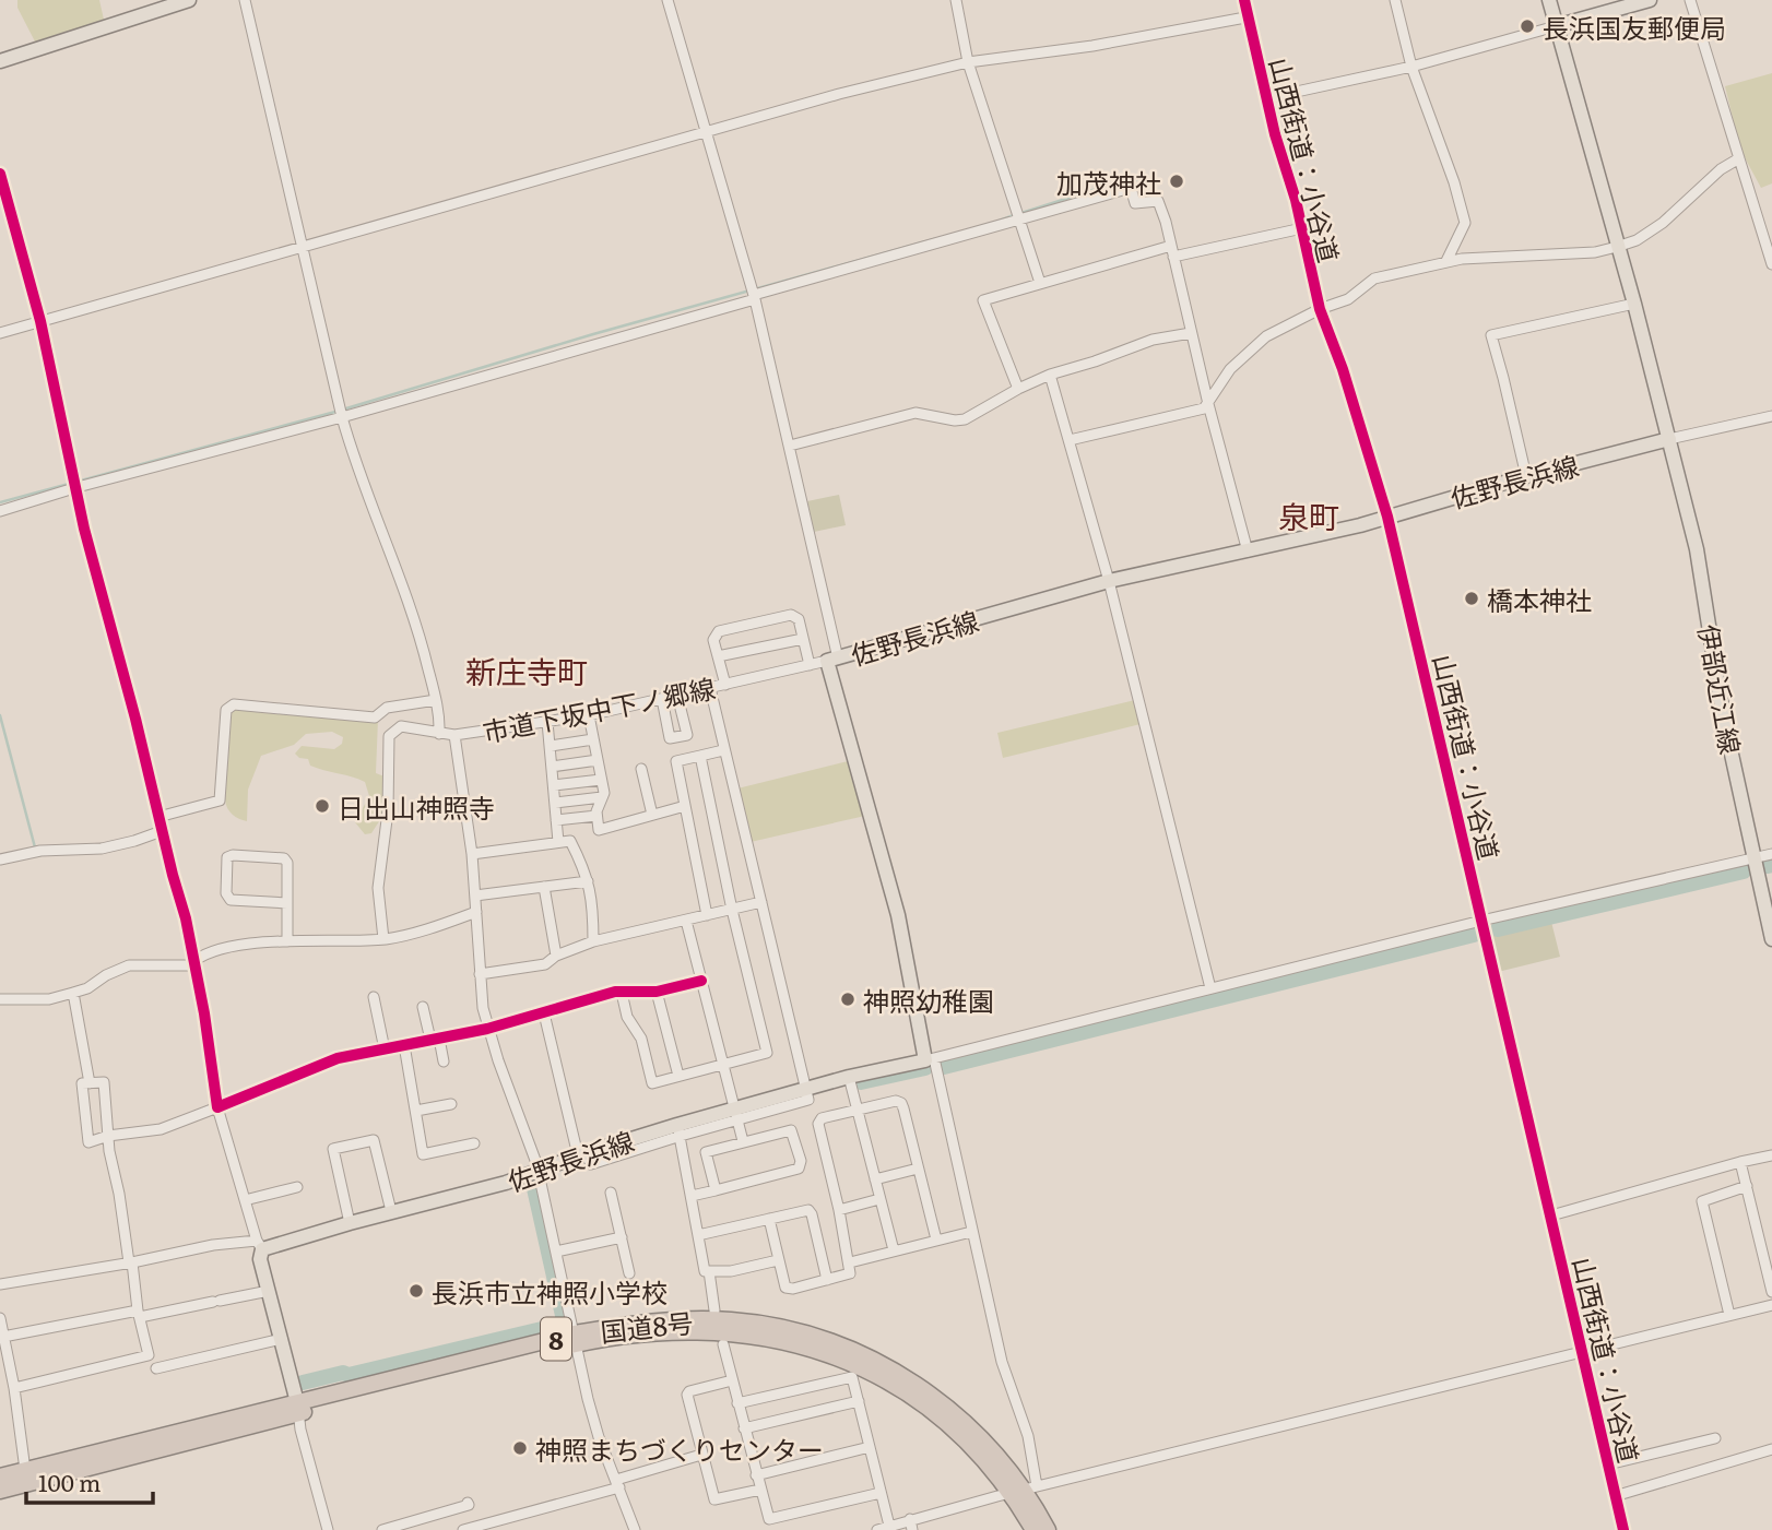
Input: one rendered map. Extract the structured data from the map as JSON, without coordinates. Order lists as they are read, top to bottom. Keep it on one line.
{"streets":{"highway":["国道8号","8"],"main road":["佐野長浜線","伊部近江線"],"street":["山西街道：小谷道","市道下坂中下ノ郷線"]},"crossings":[["山西街道：小谷道","佐野長浜線"],["佐野長浜線","伊部近江線"],["佐野長浜線","市道下坂中下ノ郷線"],["市道下坂中下ノ郷線","国道8号"]],"districts":["泉町","新庄寺町"],"places":["長浜国友郵便局","加茂神社","橋本神社","日出山神照寺","神照幼稚園","長浜市立神照小学校","神照まちづくりセンター"],"scale_bar":"100 m"}
